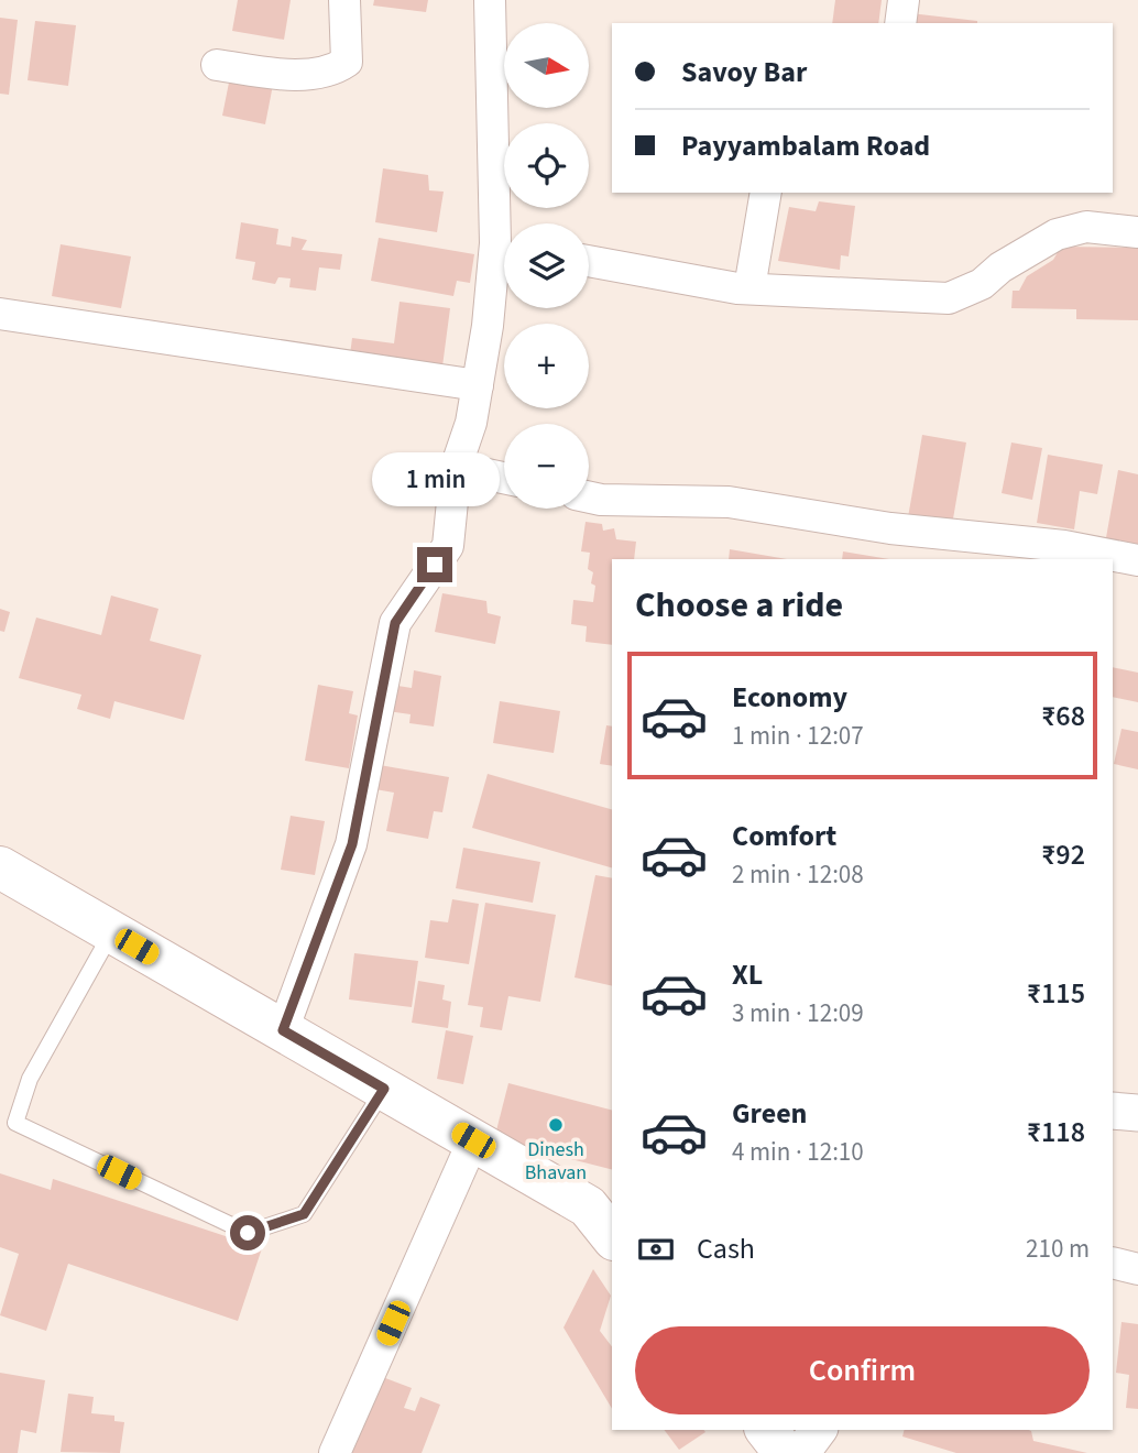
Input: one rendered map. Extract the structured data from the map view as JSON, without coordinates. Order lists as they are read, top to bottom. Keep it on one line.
{"places":["Dinesh Bhavan"],"north":"right","page":{"map_buttons":["+","−"],"banner":["Savoy Bar","Payyambalam Road"],"bubble":"1 min","heading":"Choose a ride","list":[{"name":"Economy","note":"1 min · 12:07","value":"₹68"},{"name":"Comfort","note":"2 min · 12:08","value":"₹92"},{"name":"XL","note":"3 min · 12:09","value":"₹115"},{"name":"Green","note":"4 min · 12:10","value":"₹118"}],"pay":["Cash","210 m"],"buttons":"Confirm"}}
